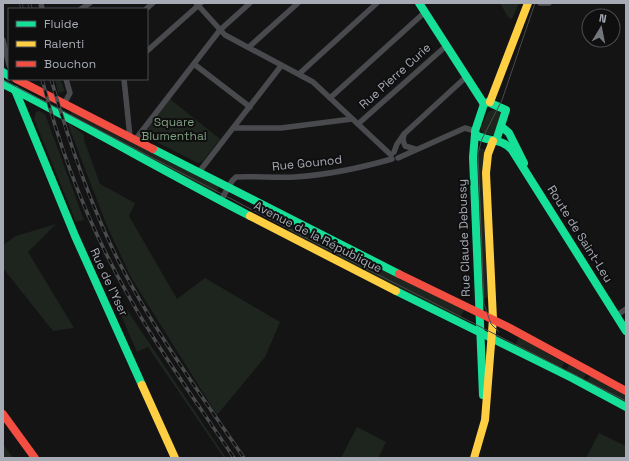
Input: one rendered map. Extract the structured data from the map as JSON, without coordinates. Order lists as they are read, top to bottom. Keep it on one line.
{"streets":{"main road":["Route de Saint-Leu","Avenue de la République","Rue Claude Debussy","Rue de l'Yser"],"street":["Rue Pierre Curie","Rue Gounod"]},"crossings":[["Rue Gounod","Route de Saint-Leu"],["Rue Gounod","Avenue de la République"],["Rue Gounod","Rue Claude Debussy"],["Route de Saint-Leu","Rue Claude Debussy"],["Avenue de la République","Rue Claude Debussy"],["Avenue de la République","Rue de l'Yser"]],"parks":["Square Blumenthal"],"legend":["Fluide","Ralenti","Bouchon"],"north":"top"}
